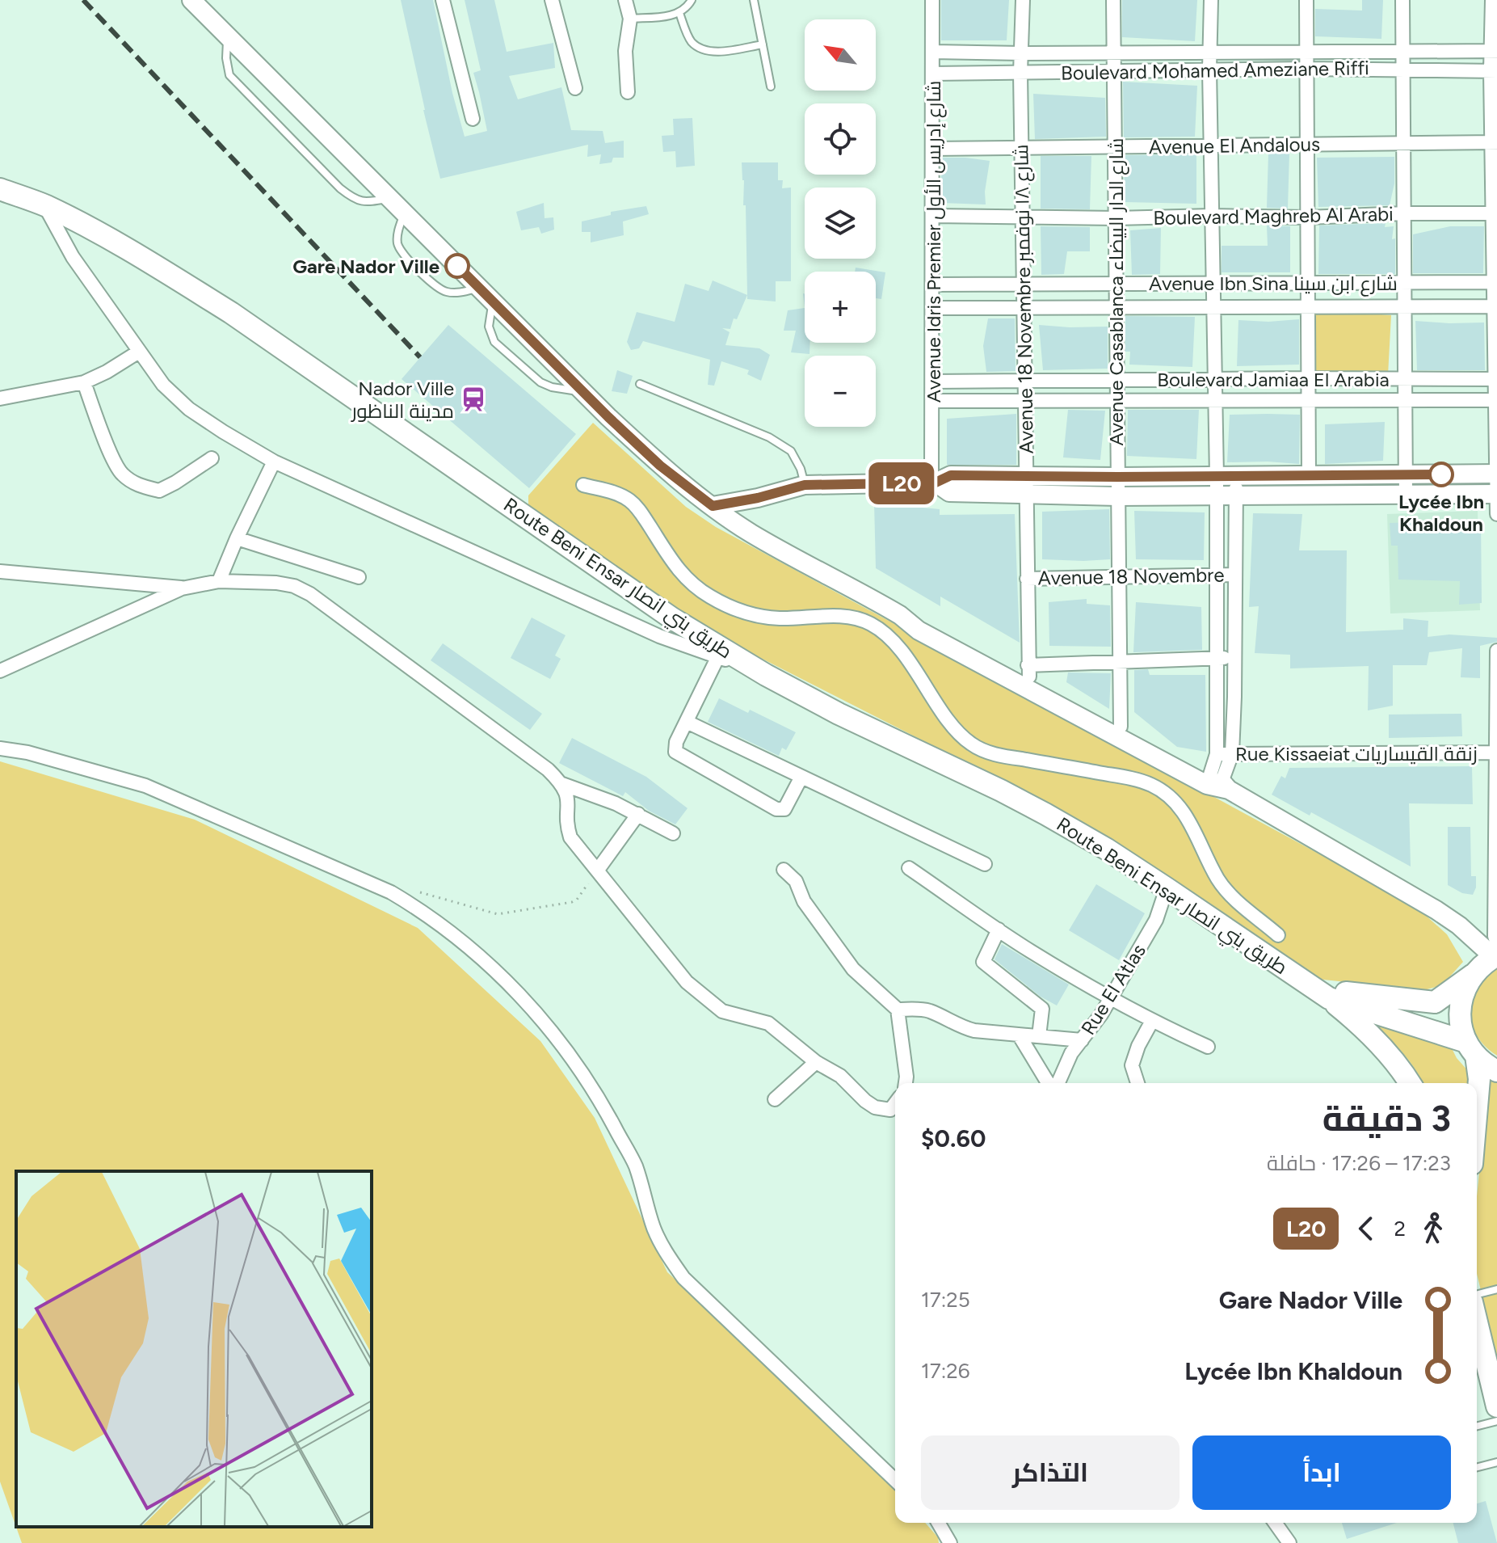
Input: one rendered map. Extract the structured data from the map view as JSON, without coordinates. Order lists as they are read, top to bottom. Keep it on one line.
{"streets":{"main road":["Route Beni Ensar طريق بني انصار"],"street":["Boulevard Mohamed Ameziane Riffi","Avenue El Andalous","Boulevard Maghreb Al Arabi","Avenue Idris Premier شارع إدريس الأول","Avenue Ibn Sina شارع ابن سينا","Avenue Casablanca شارع الدار البيضاء","Avenue 18 Novembre شارع ١٨ نوفمبر","Boulevard Jamiaa El Arabia","Avenue 18 Novembre","Rue Kissaeiat زنقة القيساريات","Rue El Atlas"]},"crossings":[["Boulevard Mohamed Ameziane Riffi","Avenue Idris Premier شارع إدريس الأول"],["Boulevard Mohamed Ameziane Riffi","Avenue Casablanca شارع الدار البيضاء"],["Boulevard Mohamed Ameziane Riffi","Avenue 18 Novembre شارع ١٨ نوفمبر"],["Avenue El Andalous","Avenue Idris Premier شارع إدريس الأول"],["Avenue El Andalous","Avenue Casablanca شارع الدار البيضاء"],["Avenue El Andalous","Avenue 18 Novembre شارع ١٨ نوفمبر"],["Boulevard Maghreb Al Arabi","Avenue Idris Premier شارع إدريس الأول"],["Boulevard Maghreb Al Arabi","Avenue Casablanca شارع الدار البيضاء"],["Boulevard Maghreb Al Arabi","Avenue 18 Novembre شارع ١٨ نوفمبر"],["Avenue Idris Premier شارع إدريس الأول","Avenue Ibn Sina شارع ابن سينا"],["Avenue Idris Premier شارع إدريس الأول","Boulevard Jamiaa El Arabia"],["Avenue Ibn Sina شارع ابن سينا","Avenue Casablanca شارع الدار البيضاء"],["Avenue Ibn Sina شارع ابن سينا","Avenue 18 Novembre شارع ١٨ نوفمبر"],["Avenue Casablanca شارع الدار البيضاء","Boulevard Jamiaa El Arabia"],["Avenue Casablanca شارع الدار البيضاء","Avenue 18 Novembre"],["Avenue 18 Novembre شارع ١٨ نوفمبر","Boulevard Jamiaa El Arabia"],["Avenue 18 Novembre شارع ١٨ نوفمبر","Avenue 18 Novembre"],["Route Beni Ensar طريق بني انصار","Rue El Atlas"]],"places":{"other":["Gare Nador Ville","Lycée Ibn Khaldoun"],"station":["Nador Ville مدينة الناظور"]},"lines":["bus line L20"],"north":"top left","page":{"on_map":"L20","map_buttons":["+","−"],"heading":["3 دقيقة","17:23 – 17:26 · حافلة","$0.60"],"legs":["2","L20"],"list":[{"name":"Gare Nador Ville","value":"17:25"},{"name":"Lycée Ibn Khaldoun","value":"17:26"}],"buttons":["ابدأ","التذاكر"]}}
